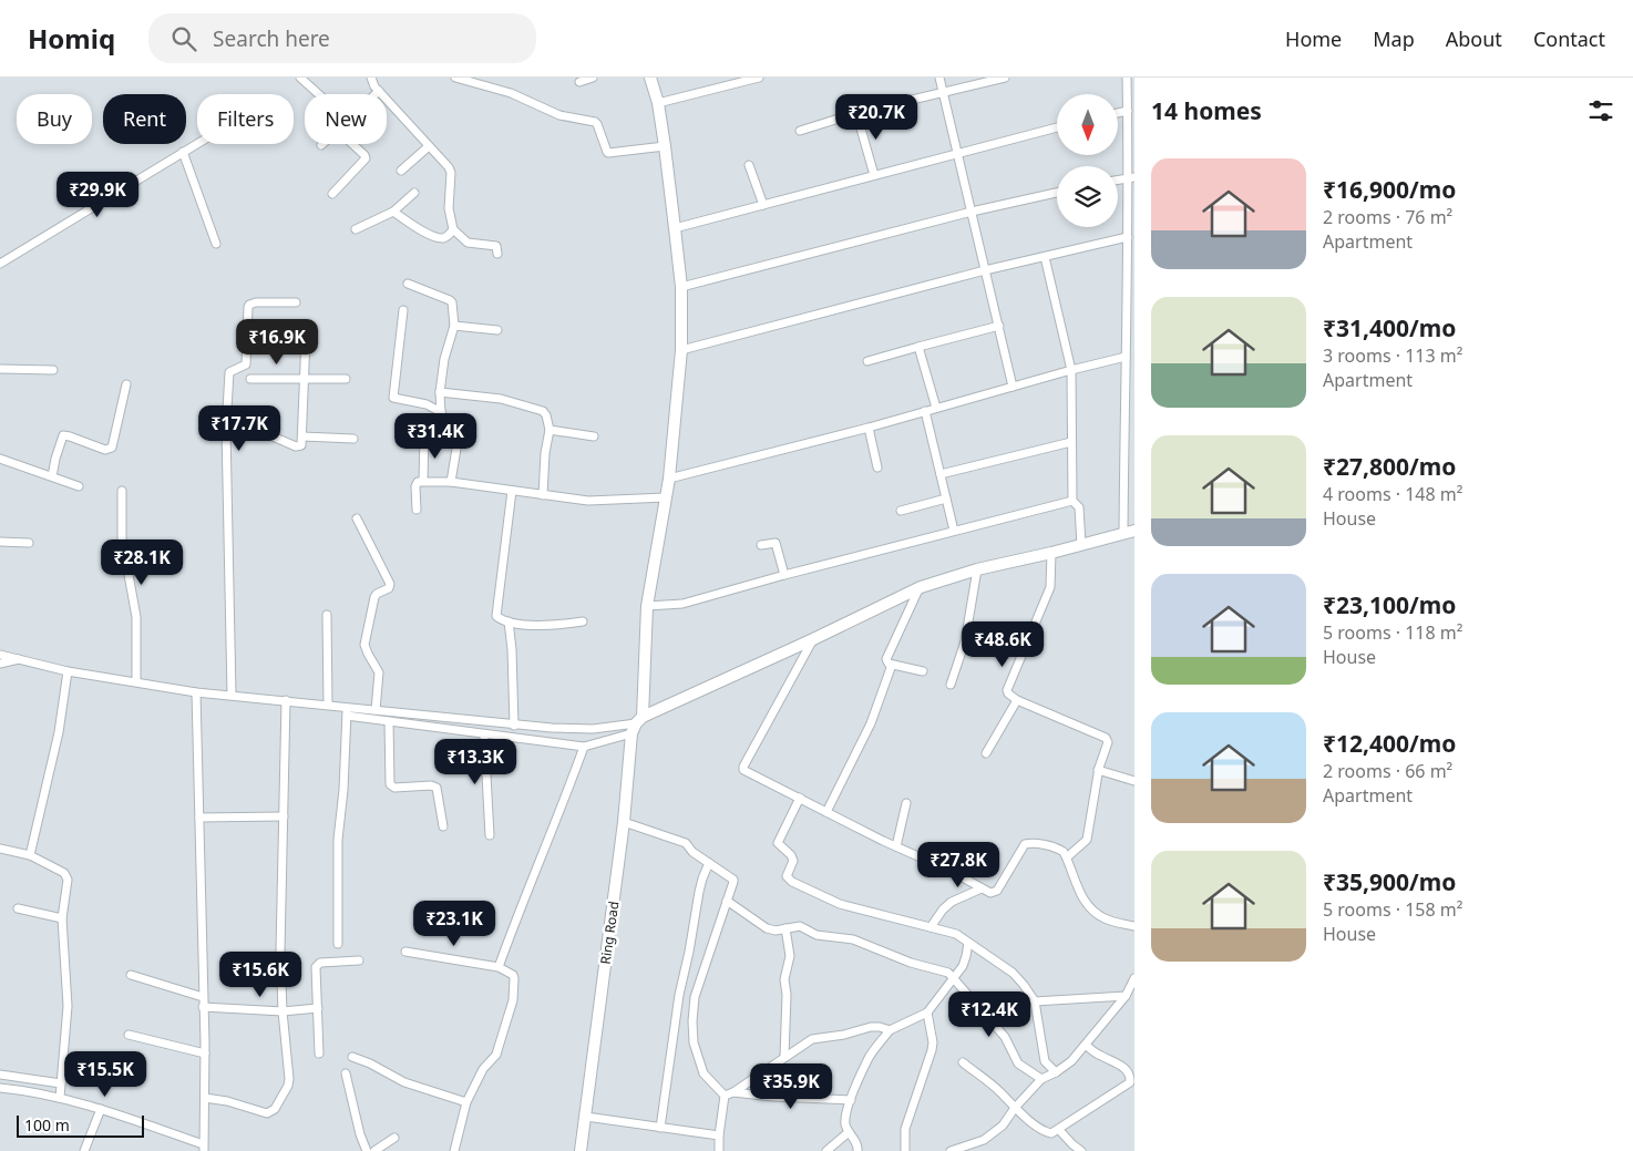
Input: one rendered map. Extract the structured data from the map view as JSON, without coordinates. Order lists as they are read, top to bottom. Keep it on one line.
{"streets":{"street":["Ring Road"]},"scale_bar":"100 m","north":"bottom","page":{"header":"Homiq","search":"Search here","nav":["Home","Map","About","Contact"],"heading":"14 homes","price":["₹20.7K","₹29.9K","₹16.9K","₹17.7K","₹31.4K","₹28.1K","₹48.6K","₹13.3K","₹27.8K","₹23.1K","₹15.6K","₹12.4K","₹15.5K","₹35.9K"],"chip":["Buy","Rent","Filters","New"],"list":[{"name":"₹16,900/mo","note":"2 rooms · 76 m² · Apartment"},{"name":"₹31,400/mo","note":"3 rooms · 113 m² · Apartment"},{"name":"₹27,800/mo","note":"4 rooms · 148 m² · House"},{"name":"₹23,100/mo","note":"5 rooms · 118 m² · House"},{"name":"₹12,400/mo","note":"2 rooms · 66 m² · Apartment"},{"name":"₹35,900/mo","note":"5 rooms · 158 m² · House"}],"scale":"100 m"}}
